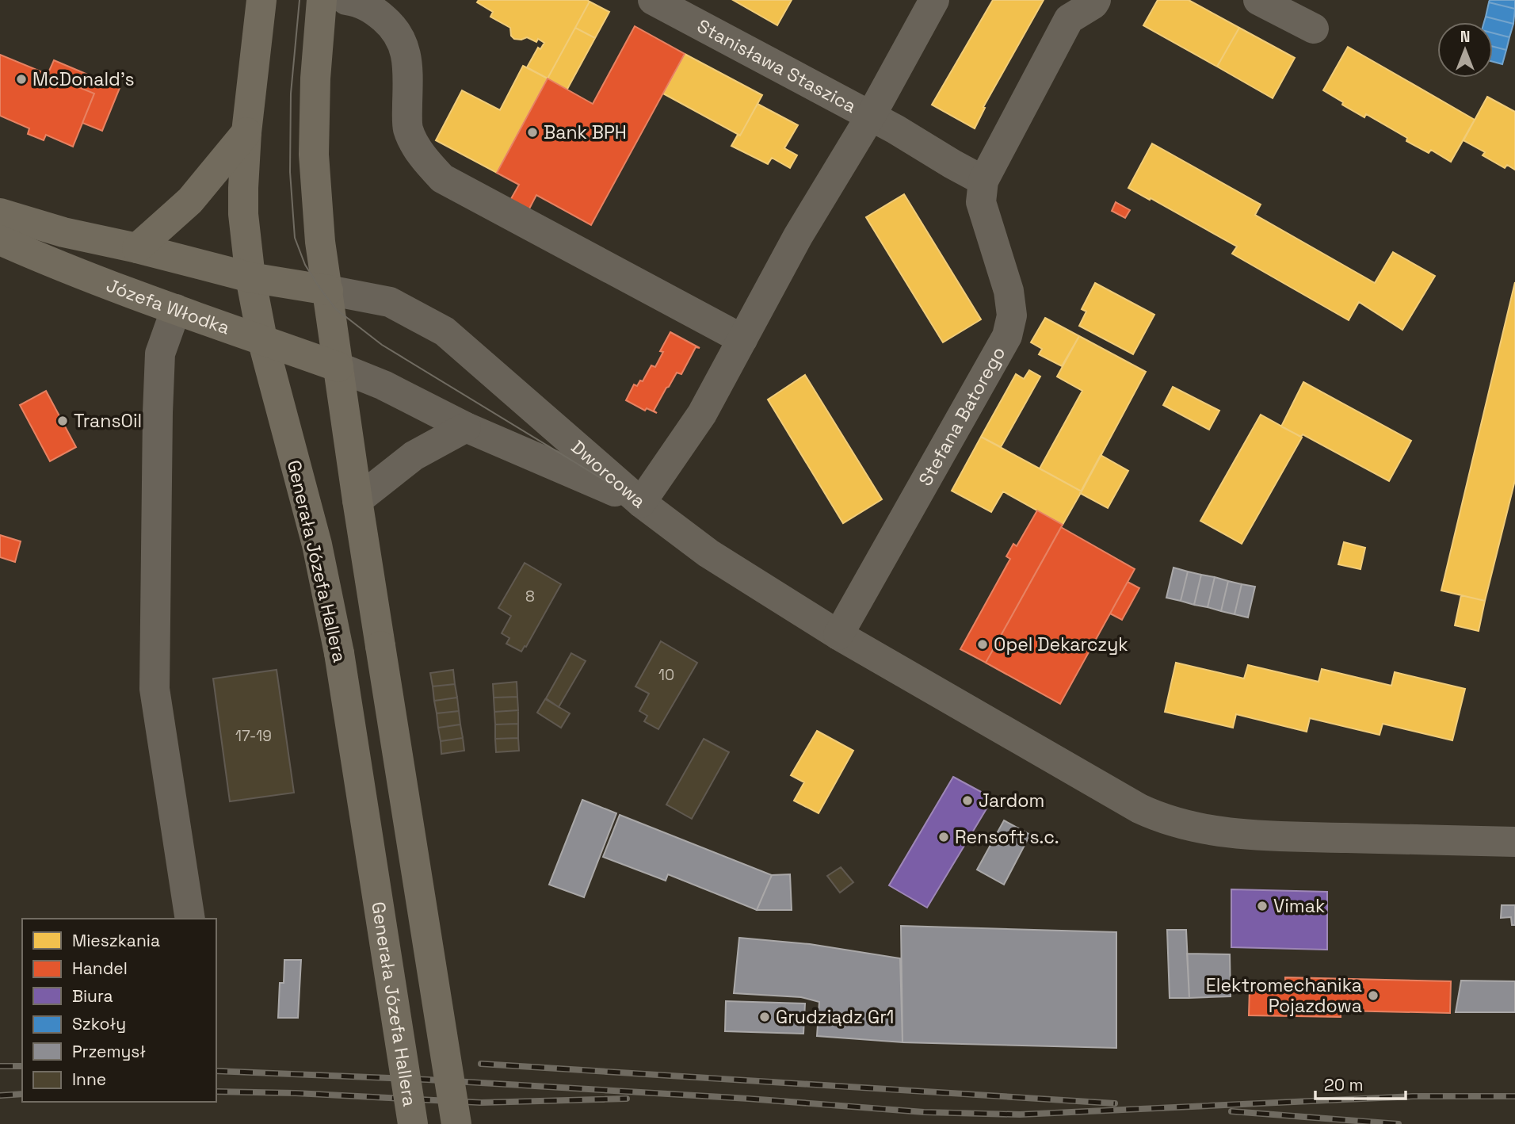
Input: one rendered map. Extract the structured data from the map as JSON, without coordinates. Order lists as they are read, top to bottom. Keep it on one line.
{"streets":{"main road":["Józefa Włodka","Generała Józefa Hallera"],"street":["Stanisława Staszica","Stefana Batorego","Dworcowa"]},"crossings":[["Józefa Włodka","Dworcowa"],["Józefa Włodka","Generała Józefa Hallera"]],"places":["McDonald's","Bank BPH","TransOil","Opel Dekarczyk","Jardom","Rensoft s.c.","Vimak","Elektromechanika Pojazdowa","Grudziądz Gr1"],"house_numbers":["8","10","17-19"],"legend":["Mieszkania","Handel","Biura","Szkoły","Przemysł","Inne"],"scale_bar":"20 m","north":"top"}
